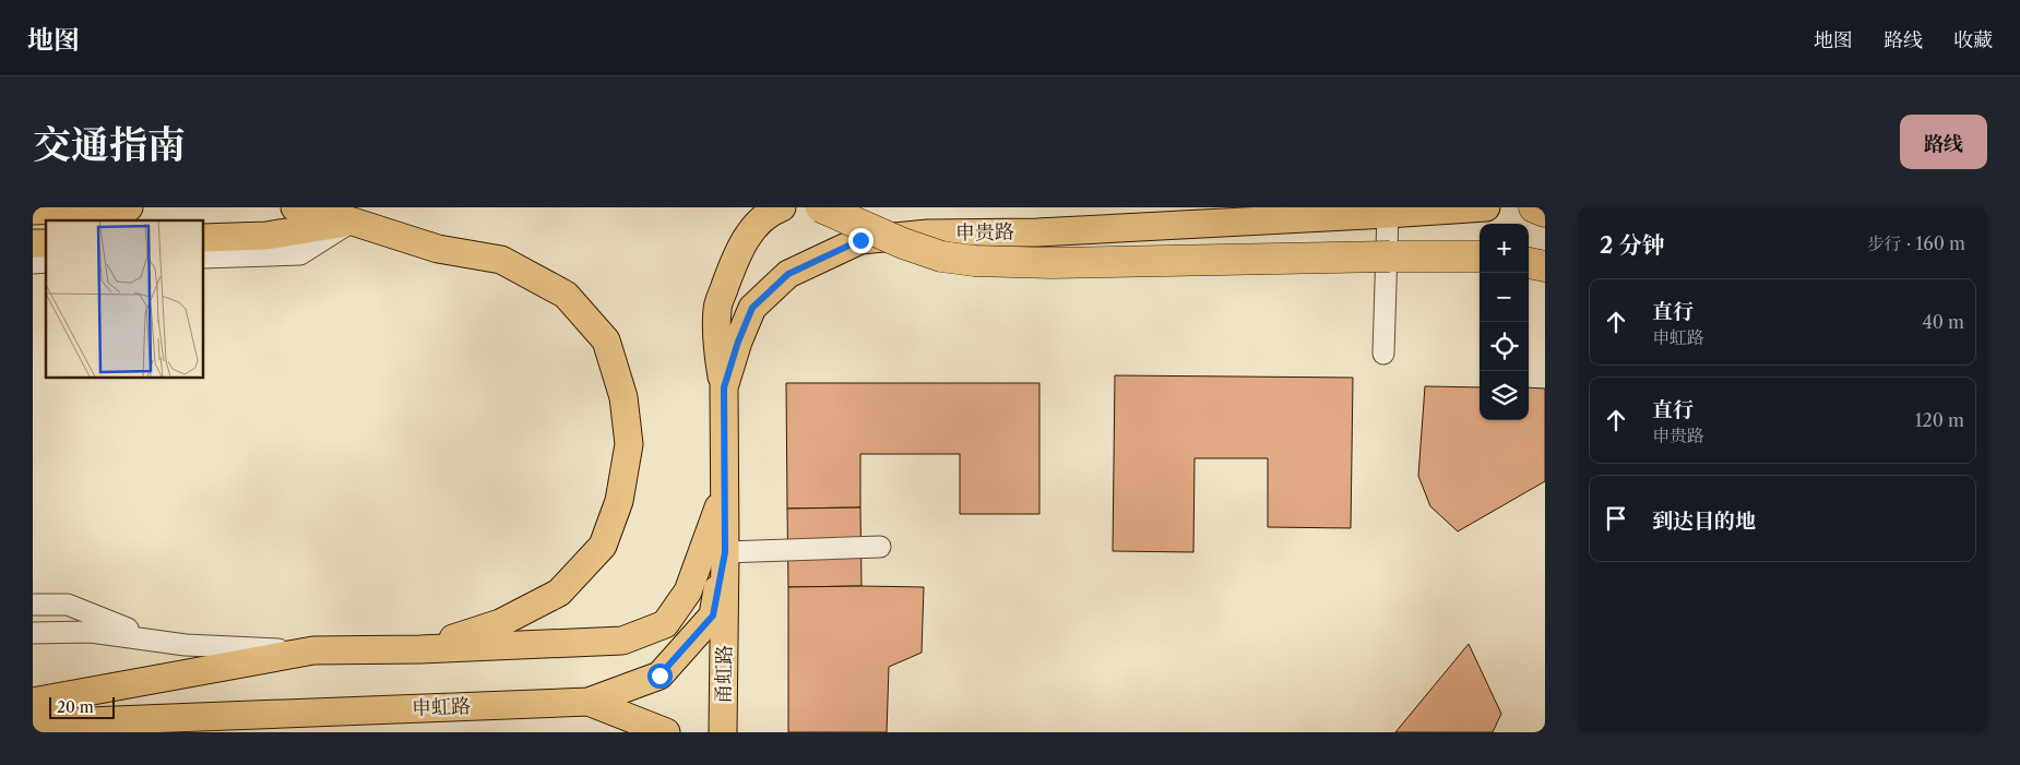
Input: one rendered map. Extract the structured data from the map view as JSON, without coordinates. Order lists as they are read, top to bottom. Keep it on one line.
{"streets":{"main road":["申贵路","甬虹路","申虹路"]},"crossings":[["申贵路","甬虹路"],["申贵路","申虹路"],["甬虹路","申虹路"]],"scale_bar":"20 m","page":{"header":"地图","nav":["地图","路线","收藏"],"title":"交通指南","buttons":"路线","heading":["2 分钟","步行 · 160 m"],"map_buttons":["+","−"],"list":[["直行","申虹路","40 m"],["直行","申贵路","120 m"],"到达目的地"],"scale":"20 m"}}
